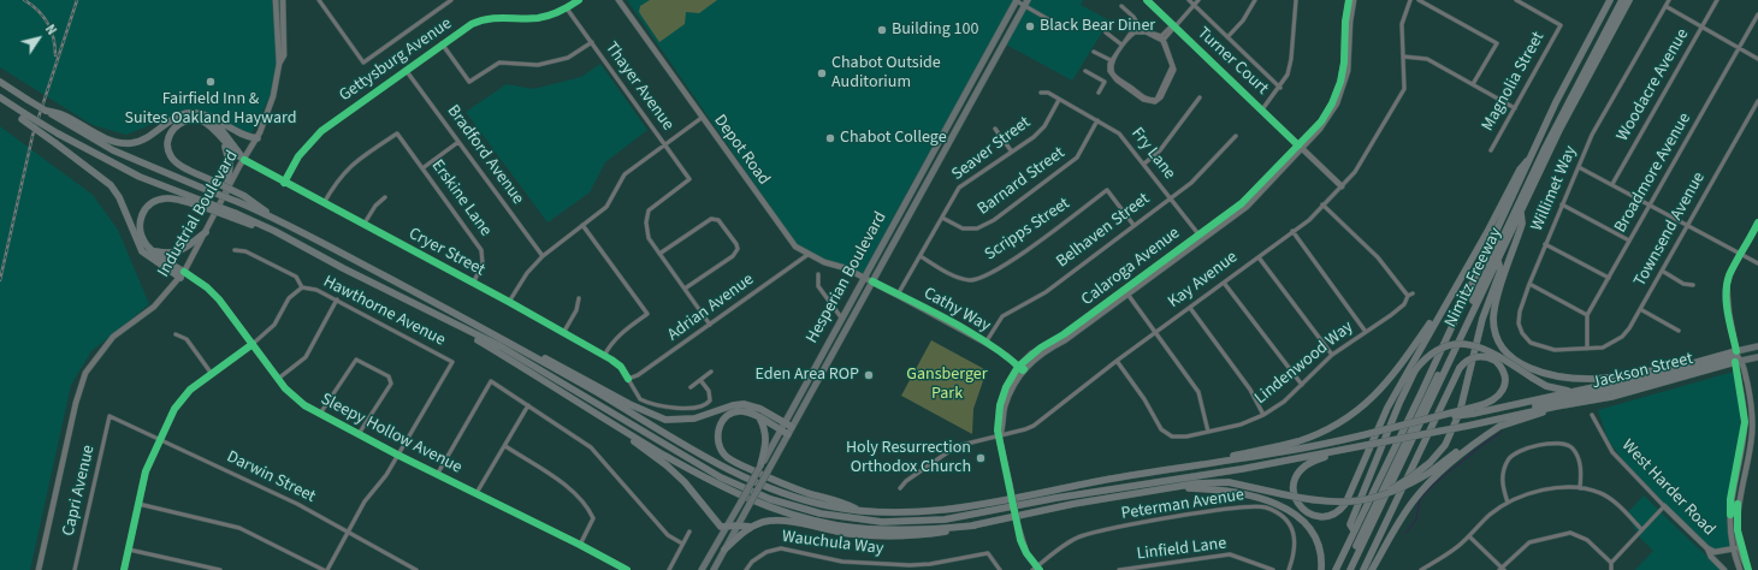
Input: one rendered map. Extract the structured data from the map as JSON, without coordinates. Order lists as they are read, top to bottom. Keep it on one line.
{"streets":{"highway":["Nimitz Freeway","Jackson Street"],"main road":["Hesperian Boulevard"],"street":["Gettysburg Avenue","Turner Court","Magnolia Street","Woodacre Avenue","Thayer Avenue","Seaver Street","Depot Road","Fry Lane","Bradford Avenue","Broadmore Avenue","Barnard Street","Willimet Way","Erskine Lane","Industrial Boulevard","Scripps Street","Townsend Avenue","Belhaven Street","Cryer Street","Calaroga Avenue","Kay Avenue","Adrian Avenue","Cathy Way","Hawthorne Avenue","Lindenwood Way","Sleepy Hollow Avenue","Darwin Street","West Harder Road","Capri Avenue","Peterman Avenue","Wauchula Way","Linfield Lane"]},"crossings":[["Gettysburg Avenue","Thayer Avenue"],["Gettysburg Avenue","Bradford Avenue"],["Gettysburg Avenue","Cryer Street"],["Turner Court","Calaroga Avenue"],["Turner Court","Kay Avenue"],["Seaver Street","Fry Lane"],["Seaver Street","Barnard Street"],["Seaver Street","Scripps Street"],["Seaver Street","Cathy Way"],["Depot Road","Hesperian Boulevard"],["Depot Road","Adrian Avenue"],["Depot Road","Cathy Way"],["Fry Lane","Barnard Street"],["Fry Lane","Belhaven Street"],["Fry Lane","Calaroga Avenue"],["Willimet Way","Townsend Avenue"],["Erskine Lane","Cryer Street"],["Industrial Boulevard","Cryer Street"],["Industrial Boulevard","Sleepy Hollow Avenue"],["Scripps Street","Belhaven Street"],["Belhaven Street","Cathy Way"],["Cryer Street","Adrian Avenue"],["Calaroga Avenue","Kay Avenue"],["Calaroga Avenue","Cathy Way"],["Calaroga Avenue","Peterman Avenue"],["Hesperian Boulevard","Cathy Way"],["Kay Avenue","Lindenwood Way"],["Hawthorne Avenue","Sleepy Hollow Avenue"],["Darwin Street","Capri Avenue"]],"parks":["Gansberger Park"],"places":["Black Bear Diner","Building 100","Chabot Outside Auditorium","Fairfield Inn & Suites Oakland Hayward","Chabot College","Eden Area ROP","Holy Resurrection Orthodox Church"],"north":"top right"}
